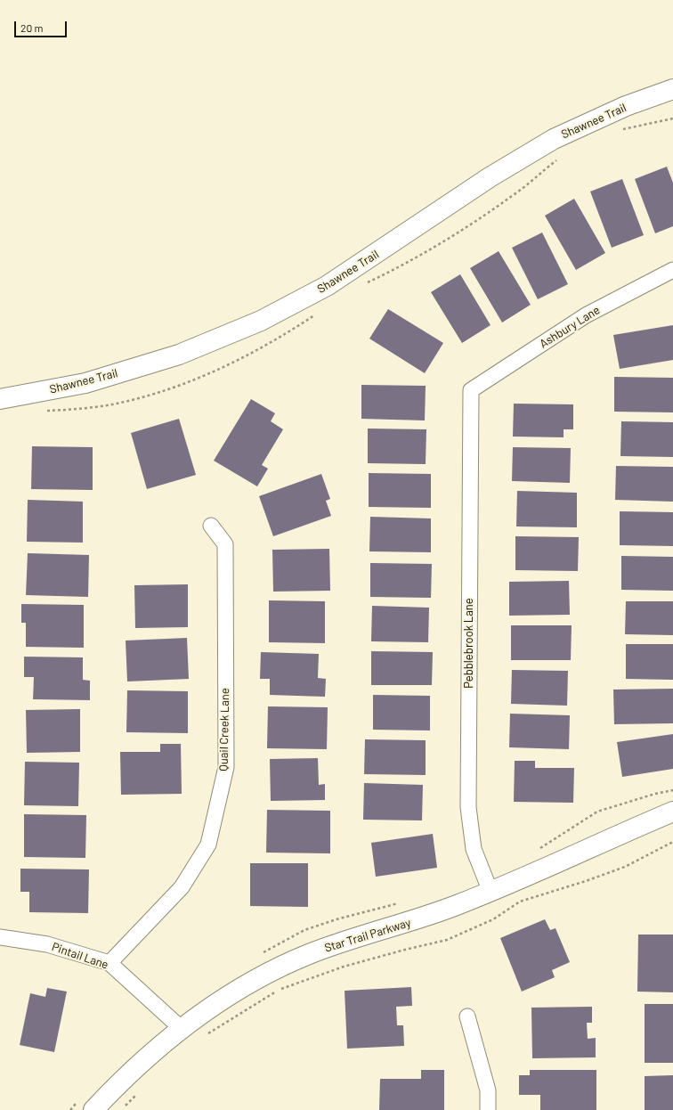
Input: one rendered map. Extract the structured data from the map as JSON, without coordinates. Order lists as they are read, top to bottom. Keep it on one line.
{"streets":{"street":["Shawnee Trail","Ashbury Lane","Pebblebrook Lane","Quail Creek Lane","Star Trail Parkway","Pintail Lane"]},"crossings":[["Ashbury Lane","Pebblebrook Lane"],["Pebblebrook Lane","Star Trail Parkway"],["Quail Creek Lane","Pintail Lane"],["Star Trail Parkway","Pintail Lane"]],"scale_bar":"20 m"}
